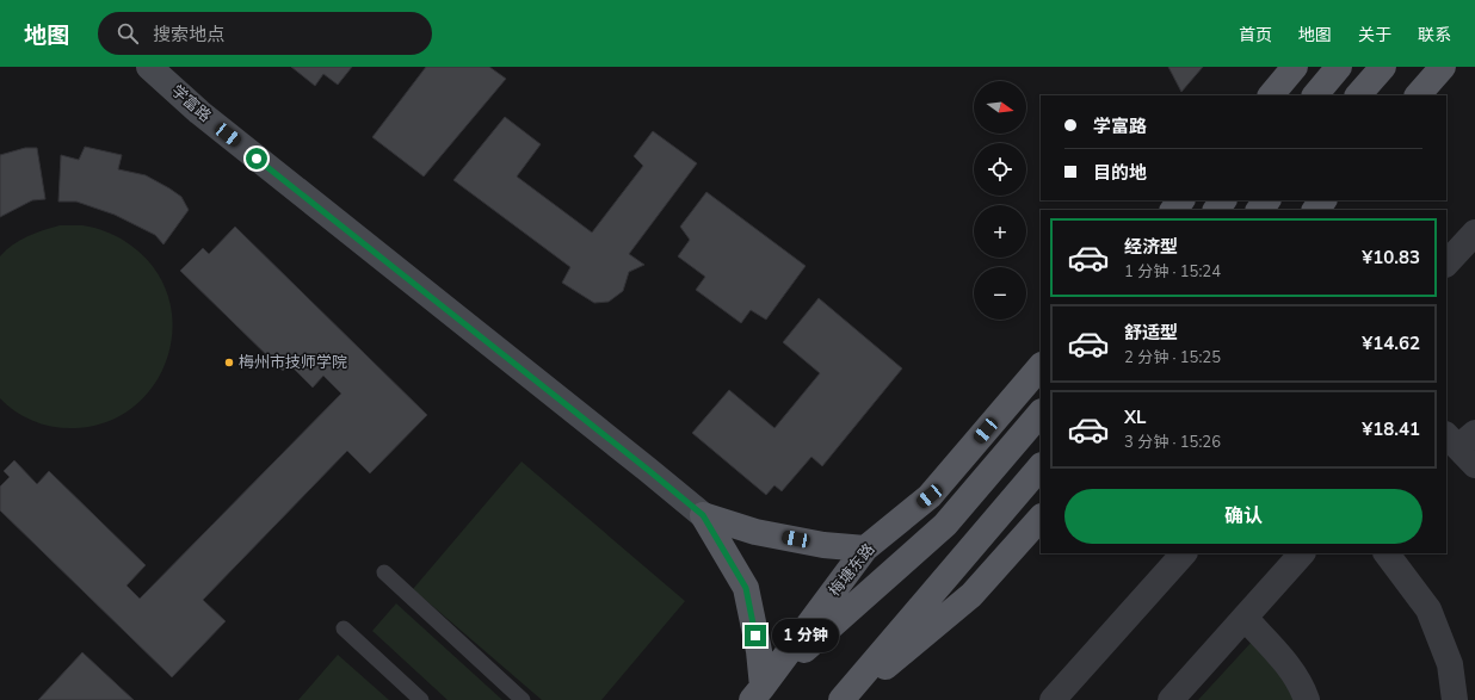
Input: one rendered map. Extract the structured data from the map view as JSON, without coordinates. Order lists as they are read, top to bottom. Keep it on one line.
{"streets":{"main road":["梅塘东路"],"street":["学富路"]},"places":["梅州市技师学院"],"north":"right","page":{"header":"地图","search":"搜索地点","nav":["首页","地图","关于","联系"],"map_buttons":["+","−"],"banner":["学富路","目的地"],"list":[{"name":"经济型","note":"1 分钟 · 15:24","value":"¥10.83"},{"name":"舒适型","note":"2 分钟 · 15:25","value":"¥14.62"},{"name":"XL","note":"3 分钟 · 15:26","value":"¥18.41"}],"buttons":"确认","bubble":"1 分钟"}}
